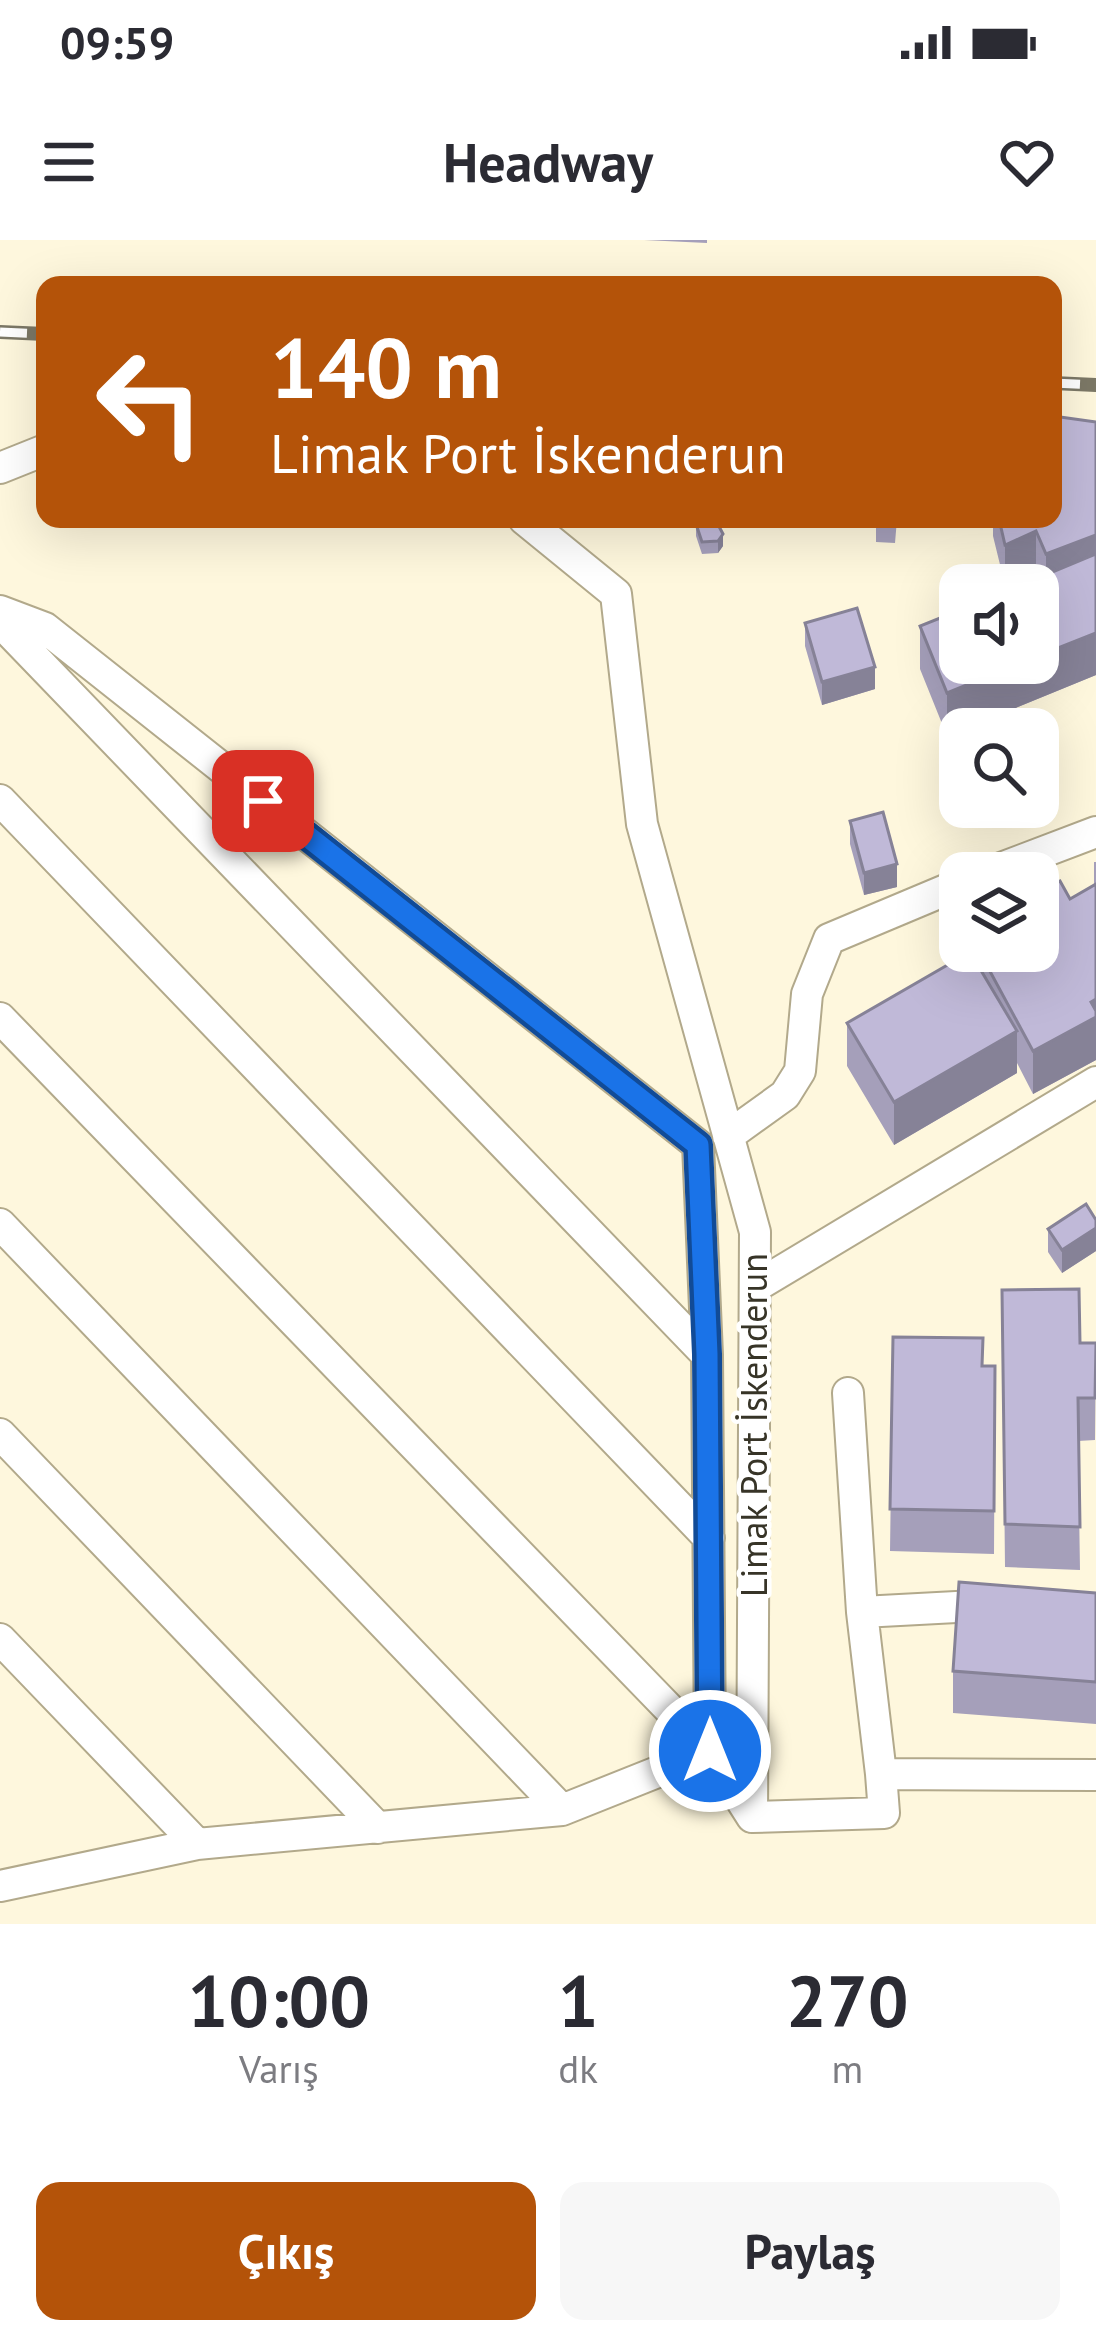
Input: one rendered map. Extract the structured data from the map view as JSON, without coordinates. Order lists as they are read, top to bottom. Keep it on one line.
{"streets":{"street":["Limak Port İskenderun"]},"page":{"status":"09:59","header":"Headway","turn":["140 m","Limak Port İskenderun"],"eta":["10:00","Varış","1","dk","270","m"],"buttons":["Çıkış","Paylaş"]}}
